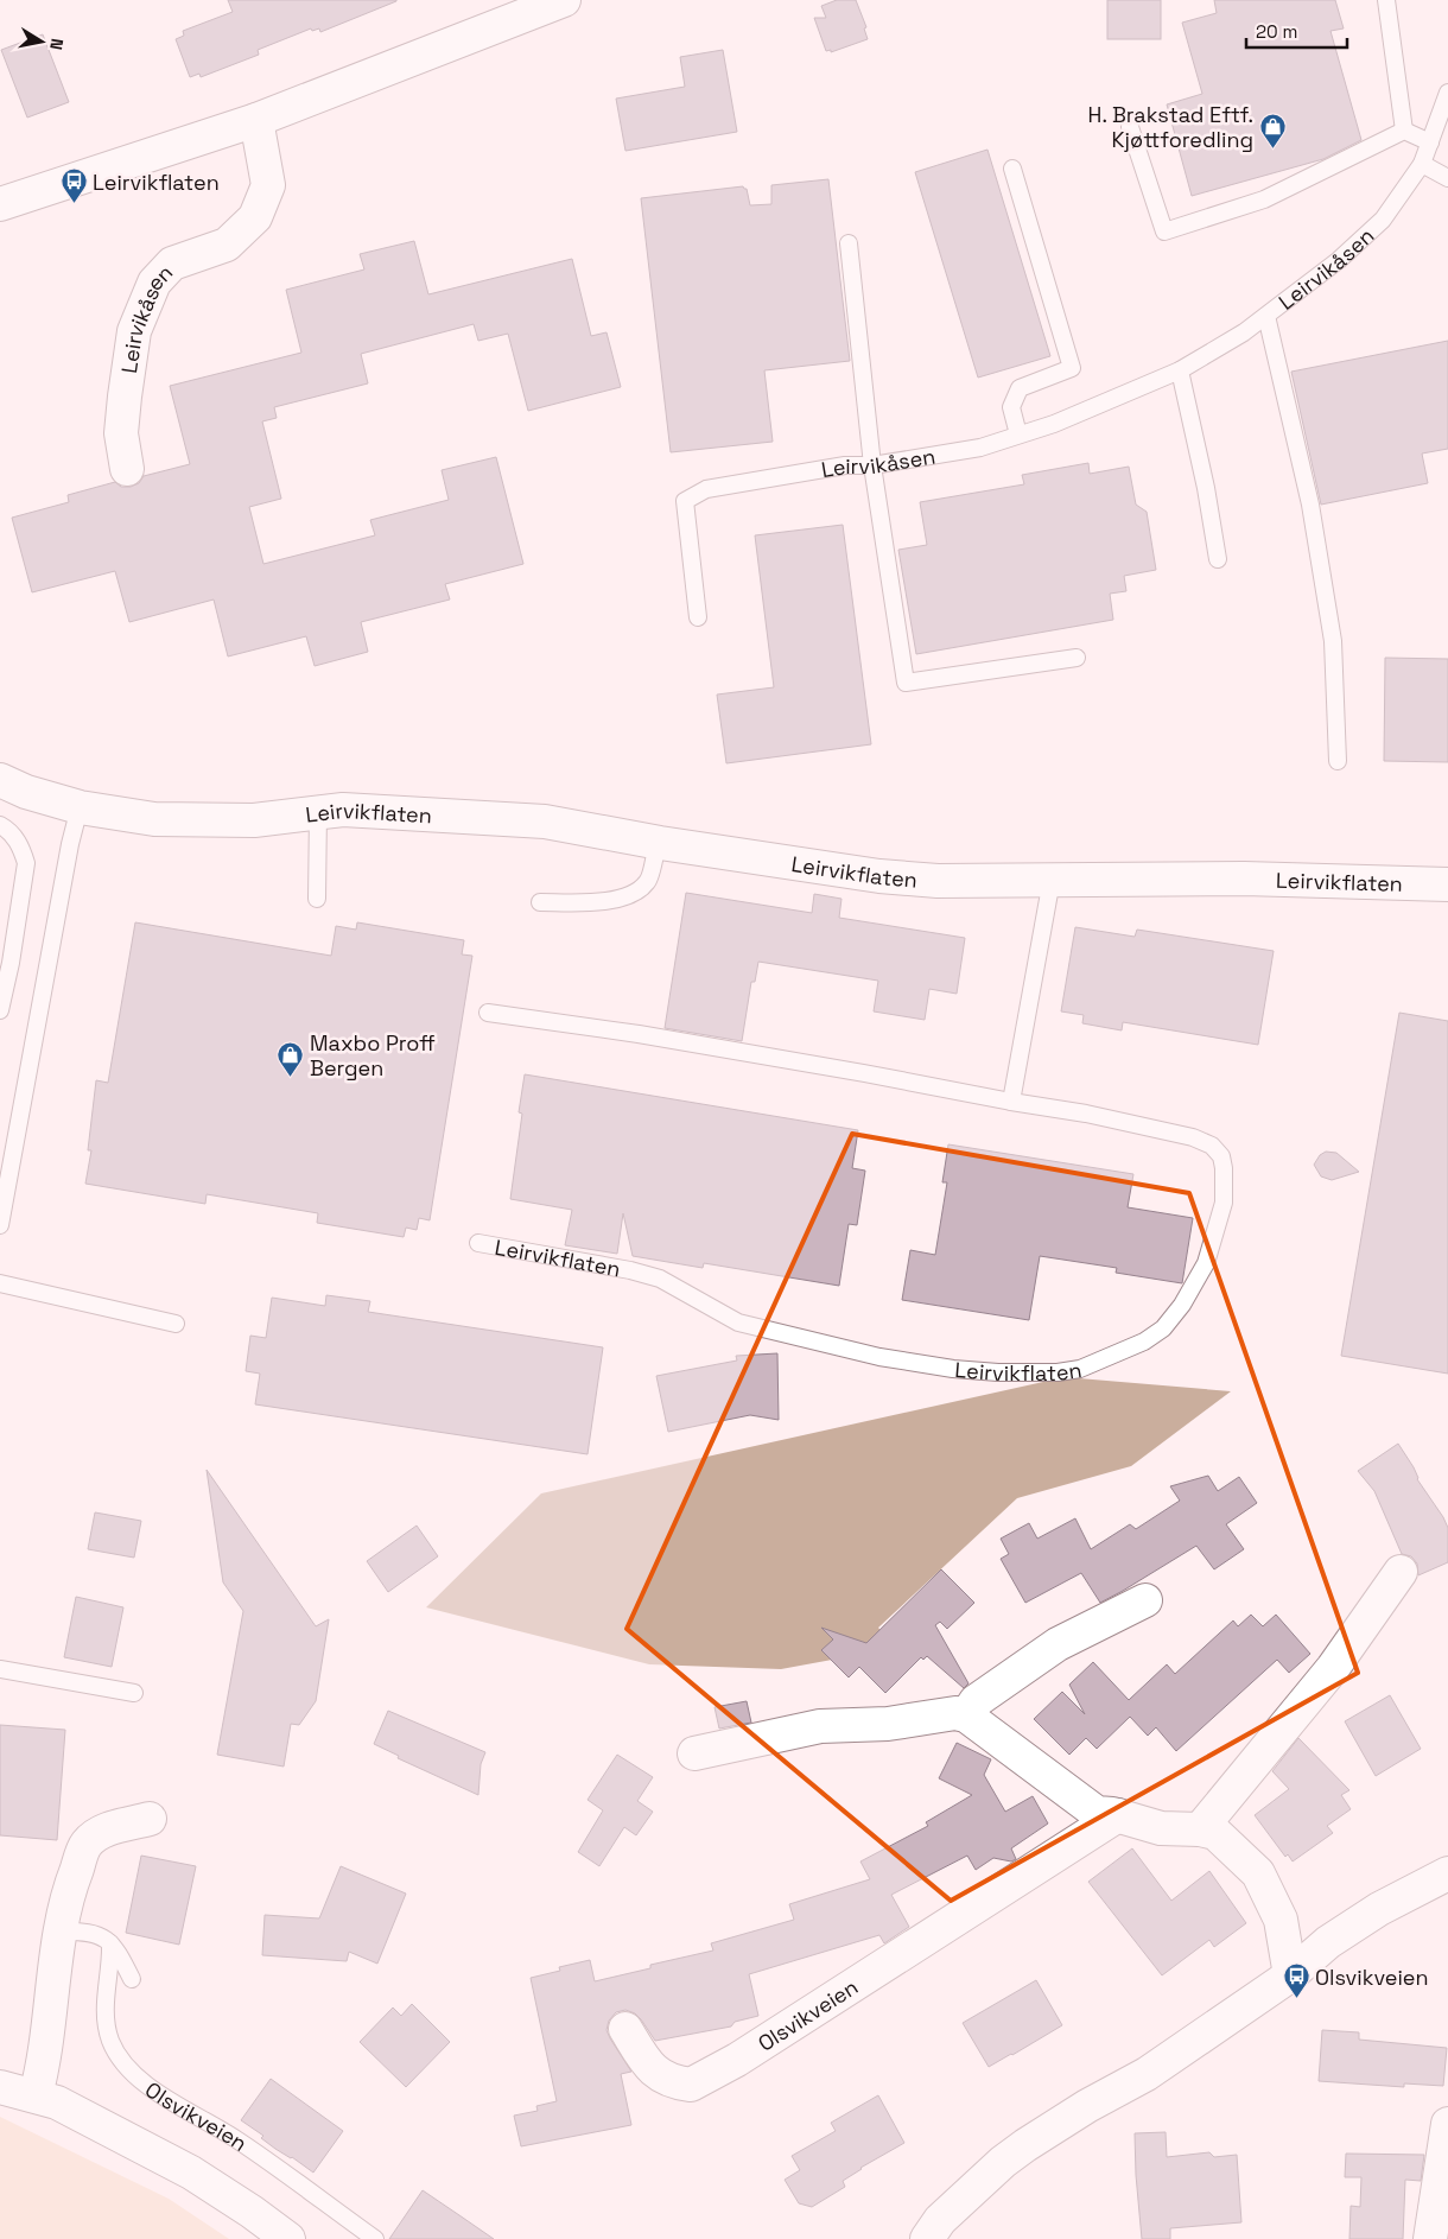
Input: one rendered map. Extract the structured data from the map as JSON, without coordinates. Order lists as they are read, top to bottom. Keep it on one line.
{"streets":{"street":["Leirvikåsen","Leirvikflaten","Olsvikveien"]},"places":{"shop":["H. Brakstad Eftf. Kjøttforedling","Maxbo Proff Bergen"],"bus stop":["Leirvikflaten","Olsvikveien"]},"scale_bar":"20 m","north":"right"}
